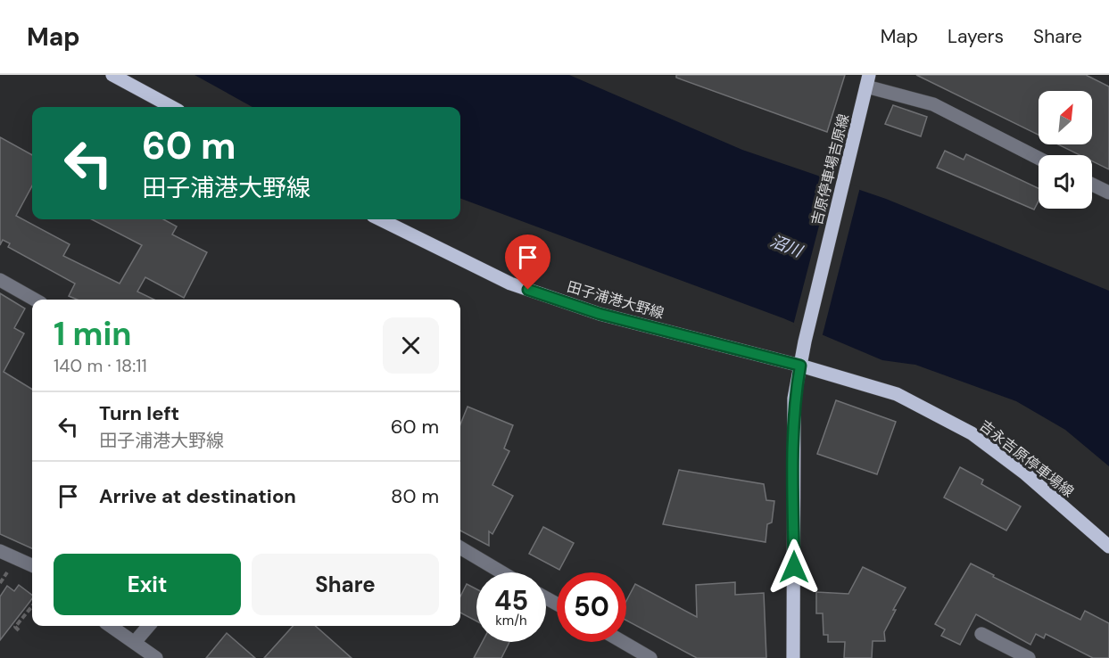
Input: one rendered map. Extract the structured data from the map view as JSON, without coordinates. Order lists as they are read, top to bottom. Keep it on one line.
{"streets":{"main road":["吉原停車場吉原線","田子浦港大野線","吉永吉原停車場線"]},"crossings":[["吉原停車場吉原線","田子浦港大野線"],["吉原停車場吉原線","吉永吉原停車場線"],["田子浦港大野線","吉永吉原停車場線"]],"water":["沼川"],"north":"top right","page":{"header":"Map","nav":["Map","Layers","Share"],"turn":["60 m","田子浦港大野線"],"heading":["1 min","140 m · 18:11"],"list":[{"name":"Turn left","note":"田子浦港大野線","value":"60 m"},{"name":"Arrive at destination","value":"80 m"}],"buttons":["Exit","Share"],"speed":"45 km/h","limit":"50"}}
